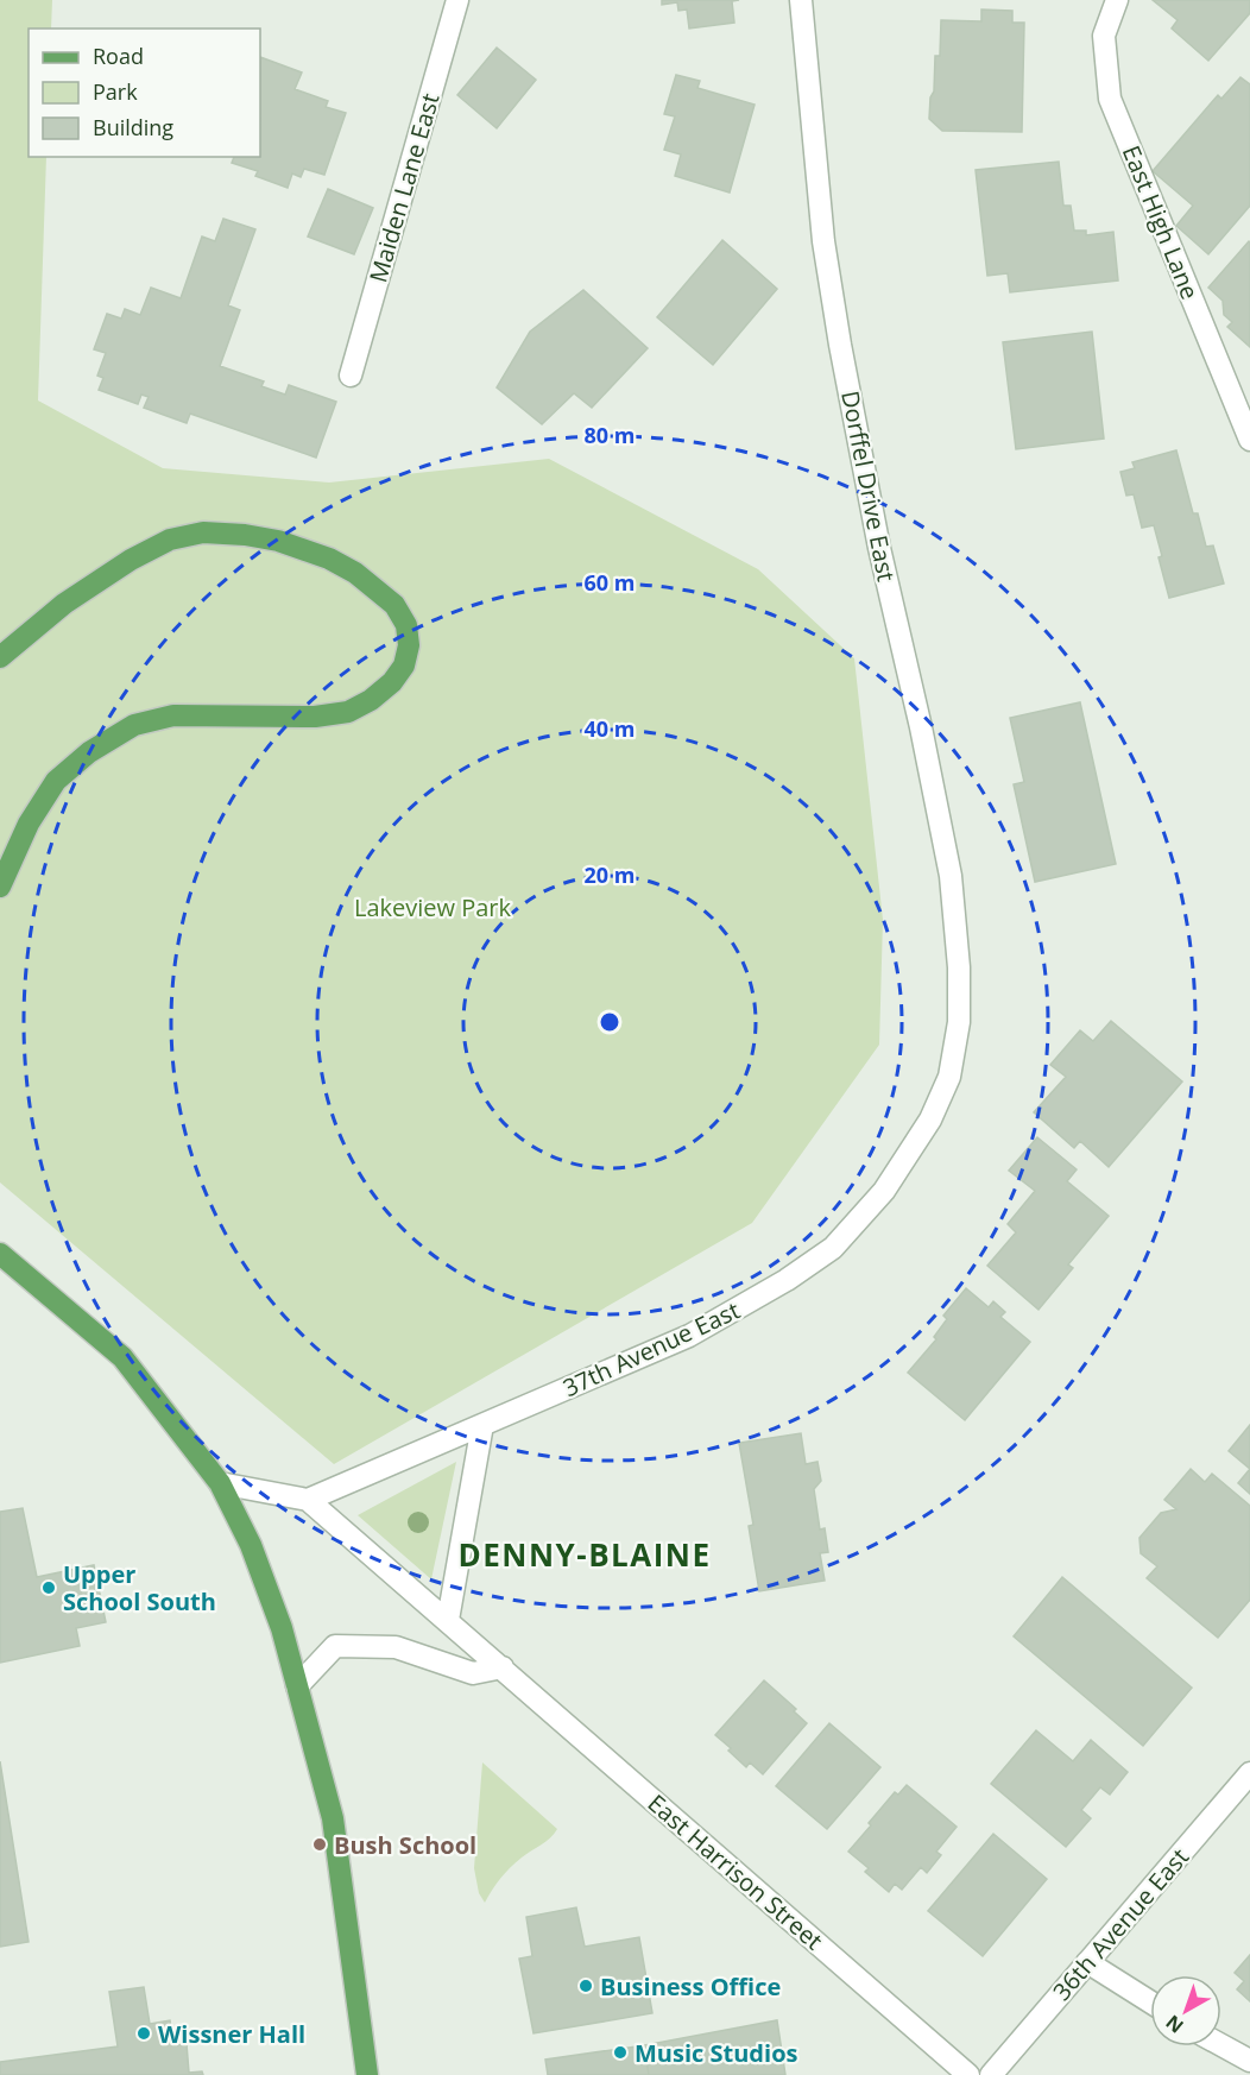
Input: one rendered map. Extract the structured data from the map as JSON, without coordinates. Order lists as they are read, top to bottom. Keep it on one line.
{"streets":{"street":["Maiden Lane East","East High Lane","Dorffel Drive East","37th Avenue East","East Harrison Street","36th Avenue East"]},"crossings":[["Dorffel Drive East","37th Avenue East"],["37th Avenue East","East Harrison Street"]],"districts":["DENNY-BLAINE"],"parks":["Lakeview Park"],"places":["Upper School South","Bush School","Business Office","Wissner Hall","Music Studios"],"legend":["Road","Park","Building"],"north":"bottom left","rings":["80 m","60 m","40 m","20 m"]}
